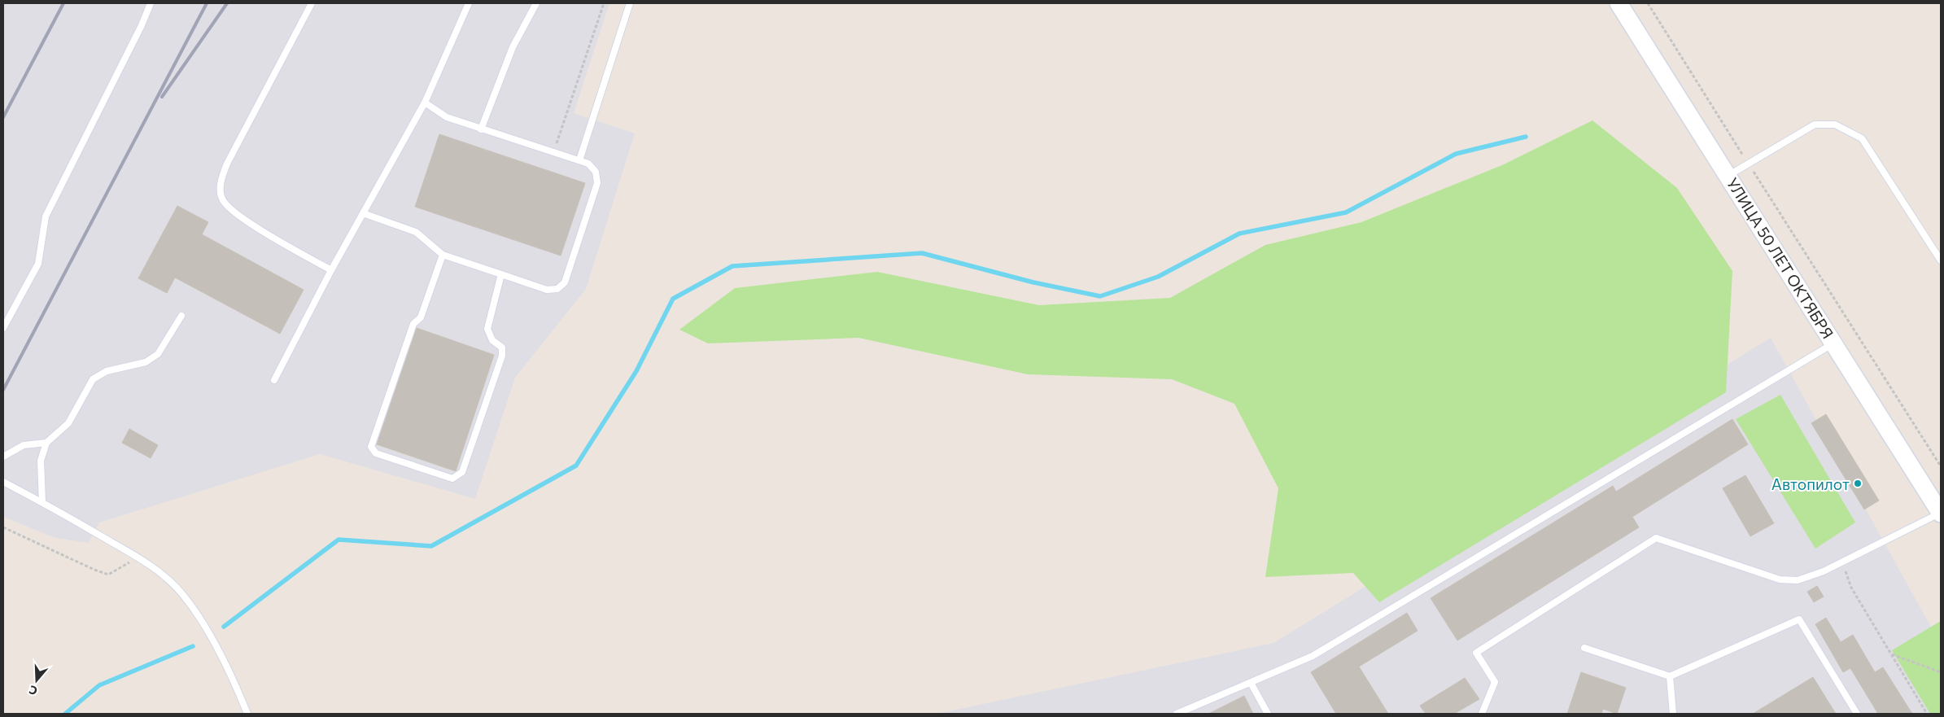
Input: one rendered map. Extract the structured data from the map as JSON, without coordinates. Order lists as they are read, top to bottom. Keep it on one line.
{"streets":{"main road":["УЛИЦА 50 ЛЕТ ОКТЯБРЯ"]},"places":["Автопилот"],"north":"bottom"}
